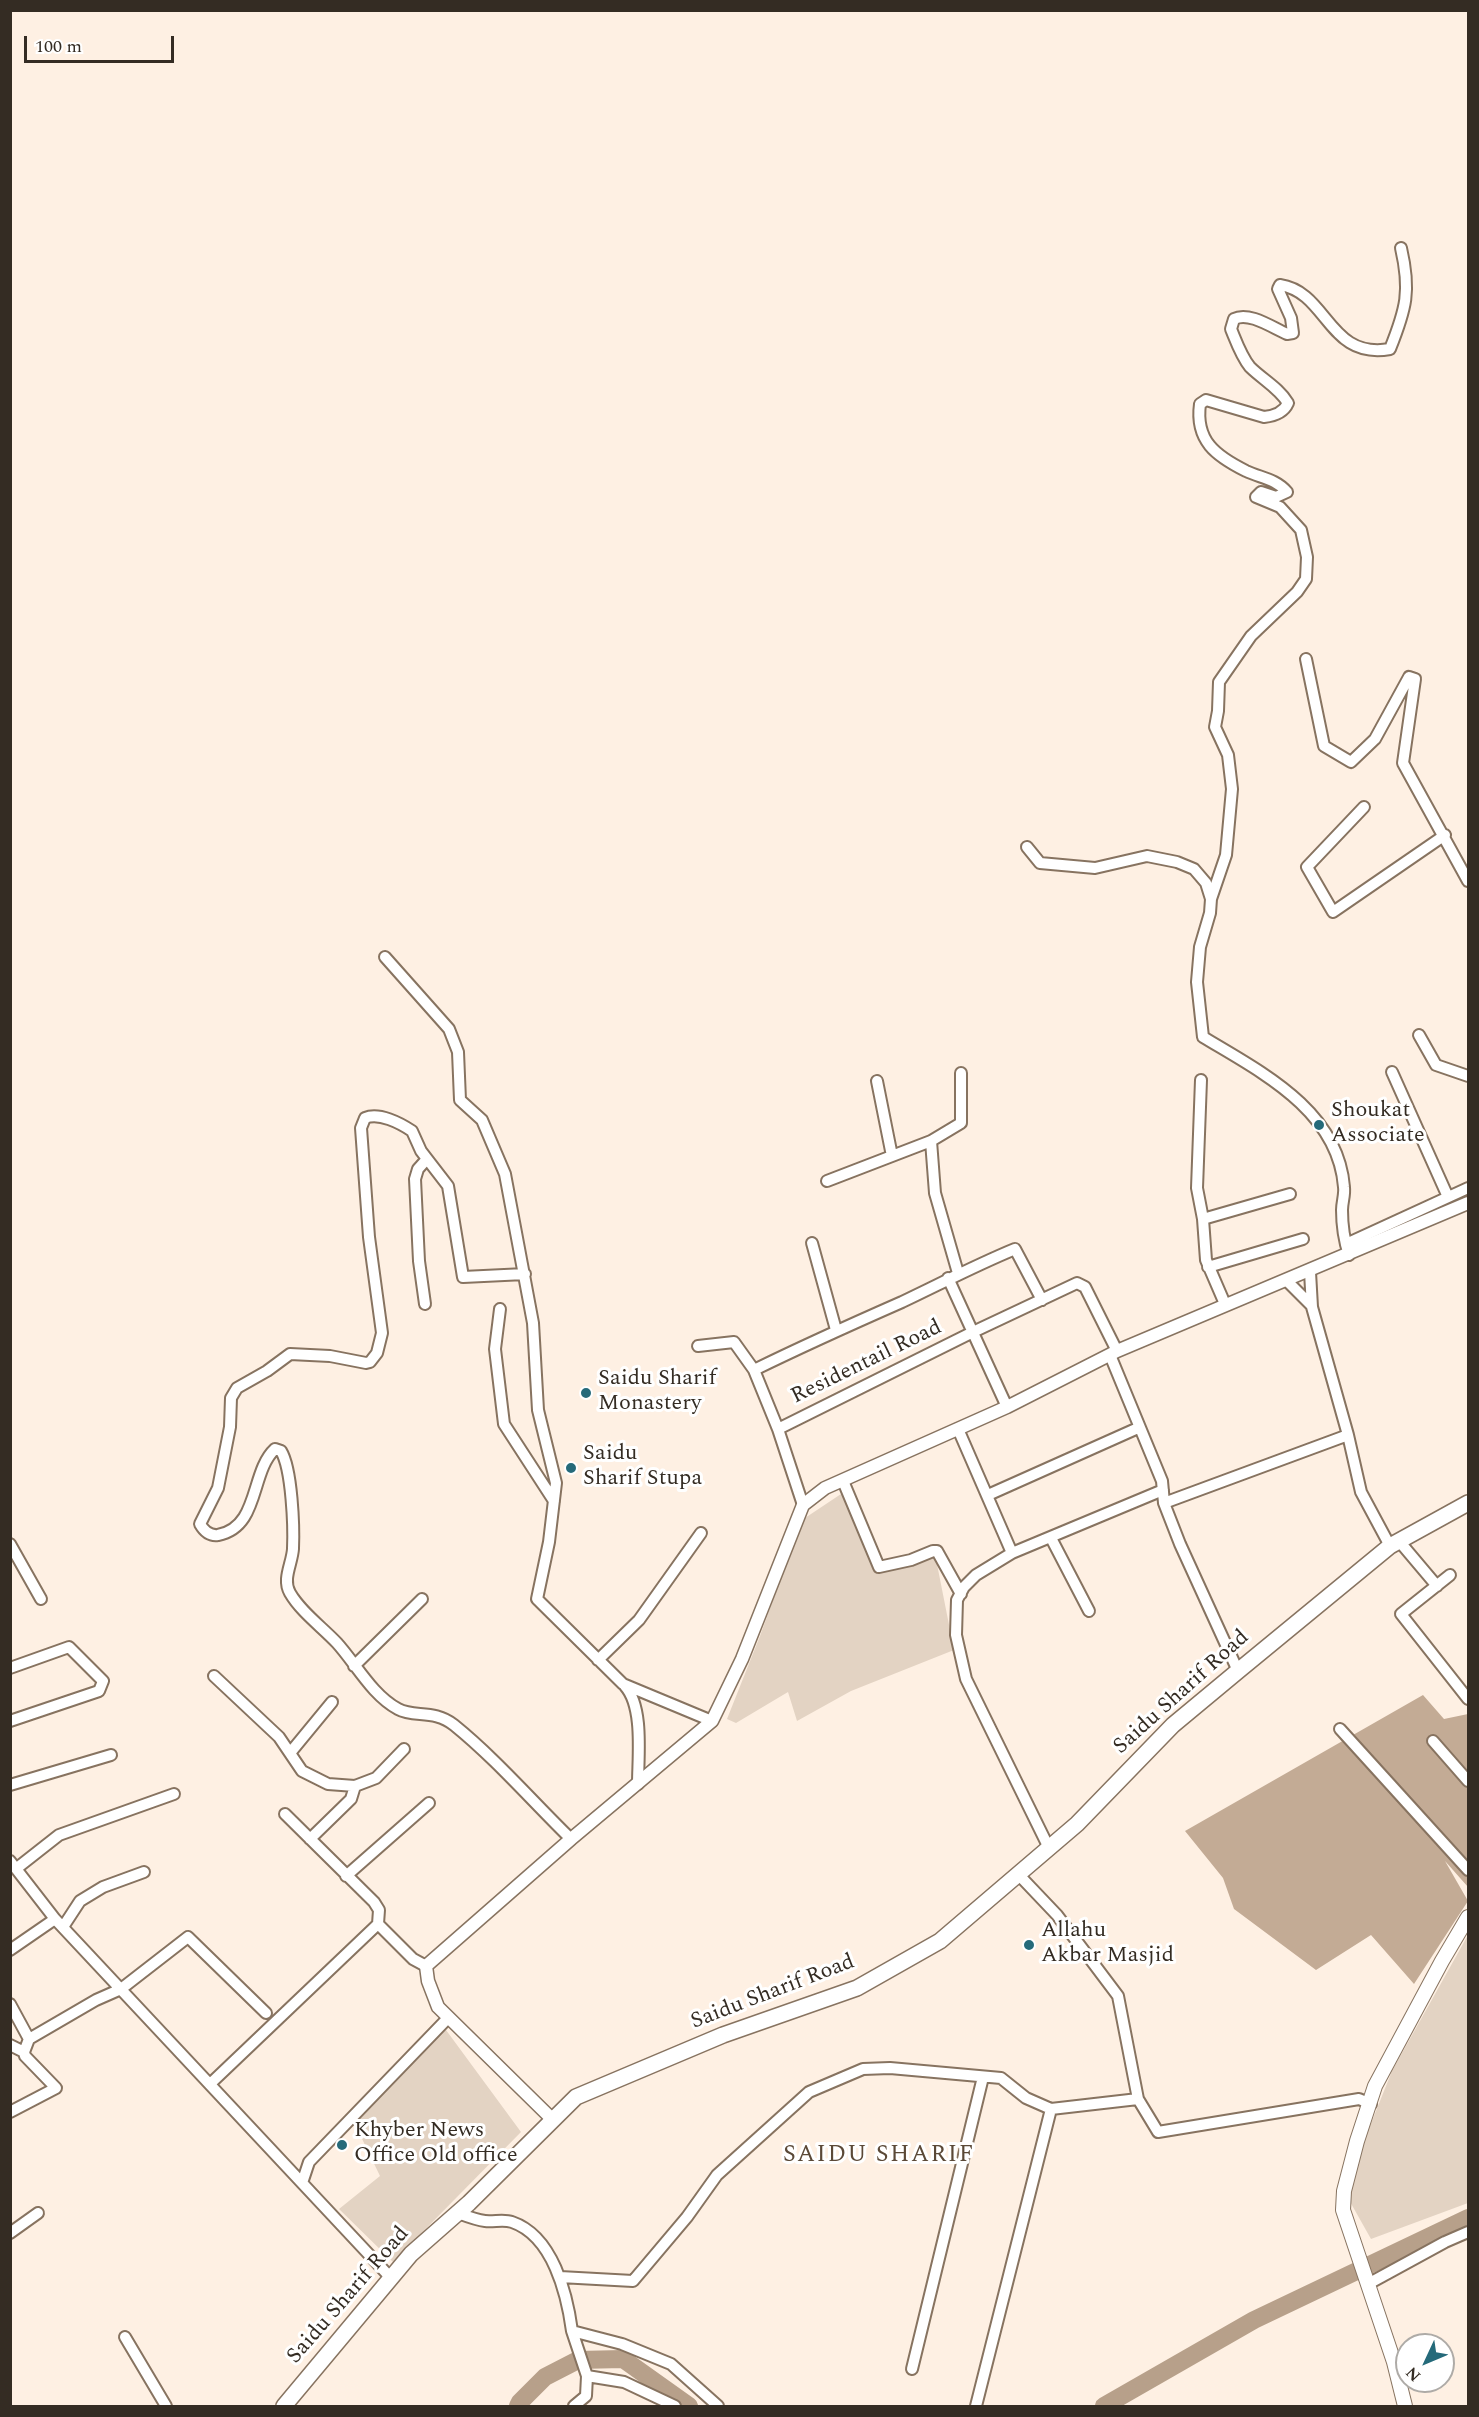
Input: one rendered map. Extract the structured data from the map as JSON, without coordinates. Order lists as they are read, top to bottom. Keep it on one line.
{"streets":{"main road":["Saidu Sharif Road"],"street":["Residentail Road"]},"districts":["SAIDU SHARIF"],"places":["Shoukat Associate","Saidu Sharif Monastery","Saidu Sharif Stupa","Allahu Akbar Masjid","Khyber News Office Old office"],"scale_bar":"100 m","north":"bottom left"}
